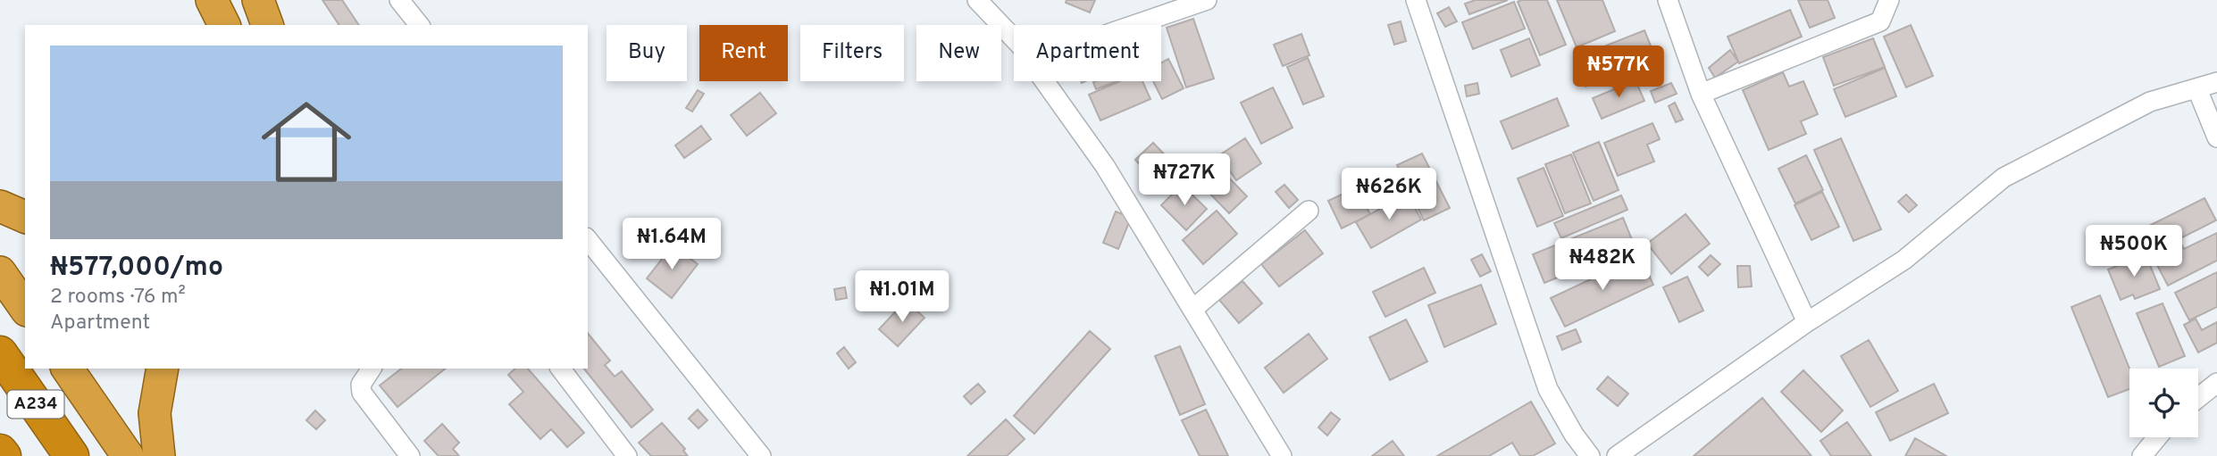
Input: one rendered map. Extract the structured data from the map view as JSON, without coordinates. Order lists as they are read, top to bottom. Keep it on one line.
{"streets":{"highway":["A234"]},"page":{"chip":["Buy","Rent","Filters","New","Apartment"],"list":[{"name":"₦577,000/mo","note":"2 rooms · 76 m² · Apartment"}],"price":["₦577K","₦727K","₦626K","₦1.64M","₦500K","₦482K","₦1.01M"]}}
